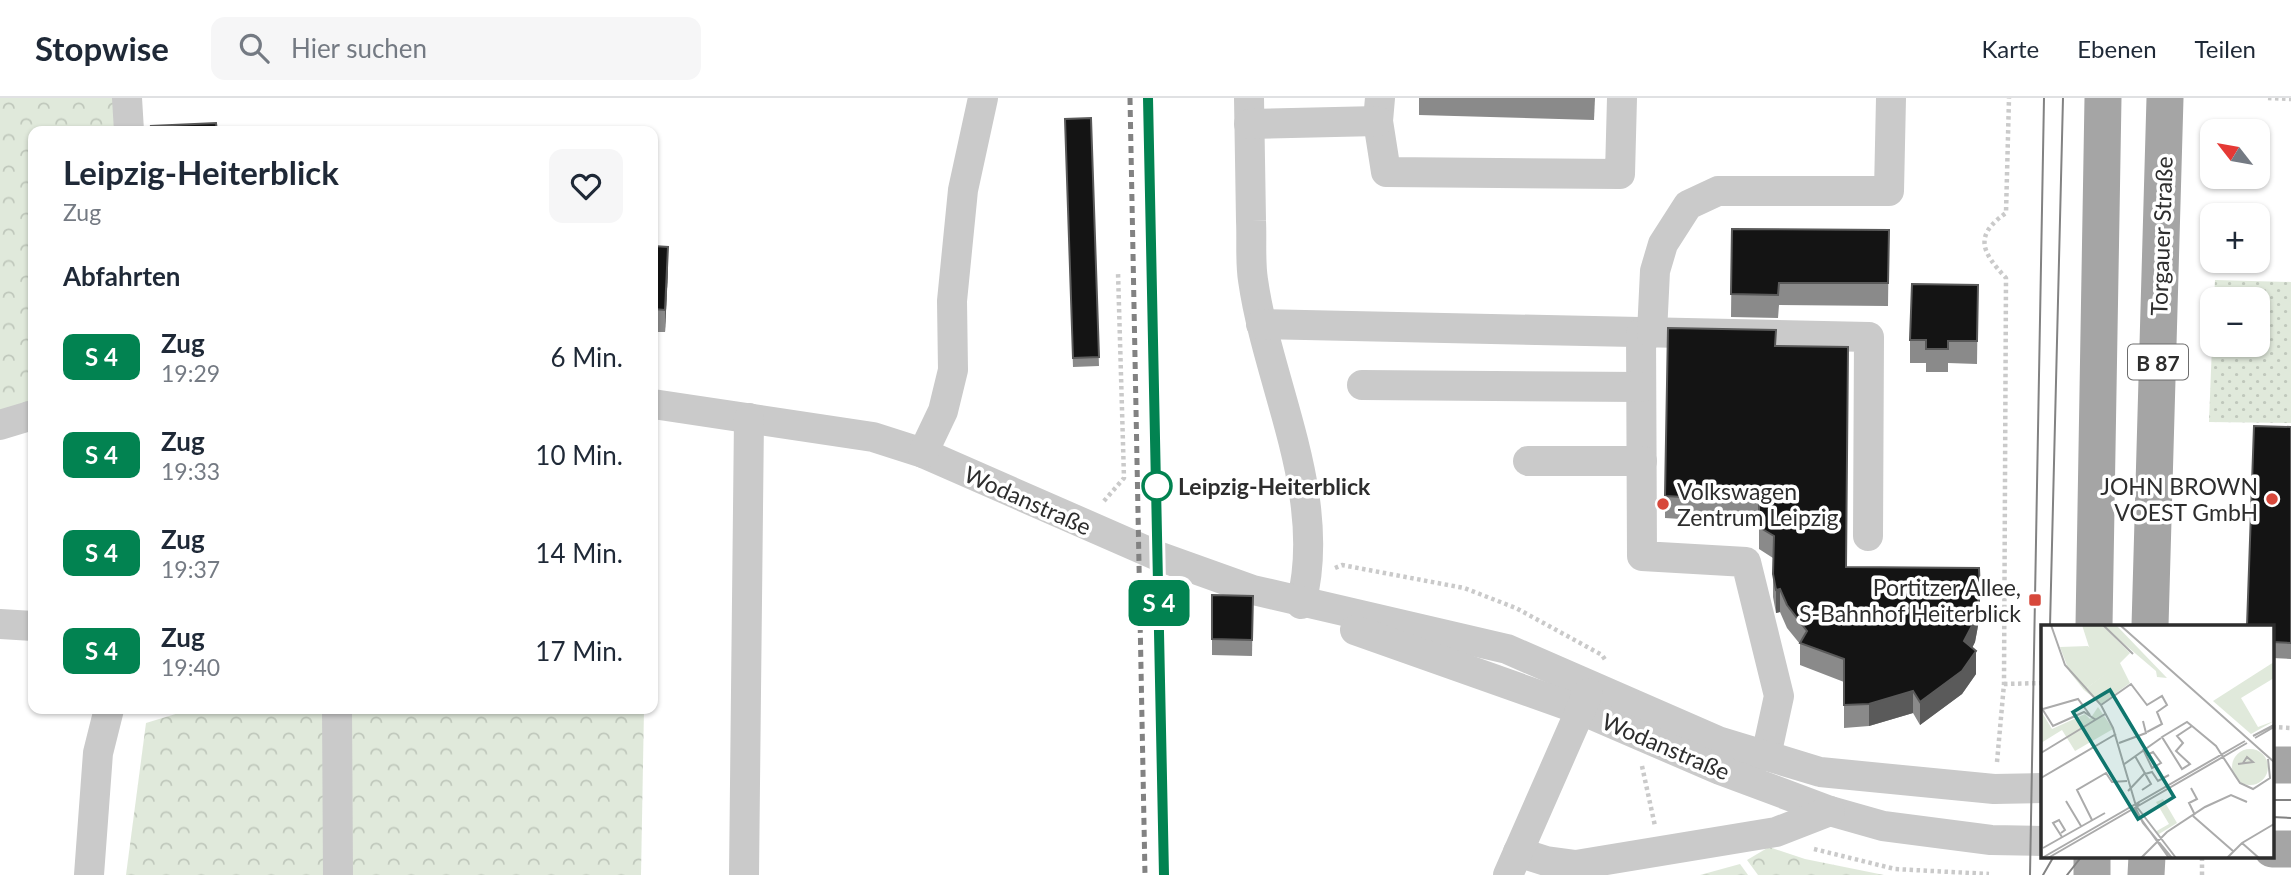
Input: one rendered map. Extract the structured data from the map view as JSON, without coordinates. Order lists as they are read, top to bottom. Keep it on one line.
{"streets":{"main road":["Torgauer Straße","B 87"],"street":["Wodanstraße"]},"places":{"other":["Leipzig-Heiterblick","JOHN BROWN VOEST GmbH","Volkswagen Zentrum Leipzig"],"transit":["Portitzer Allee, S-Bahnhof Heiterblick"]},"north":"top left","page":{"header":"Stopwise","search":"Hier suchen","nav":["Karte","Ebenen","Teilen"],"on_map":"S 4","map_buttons":["+","−"],"heading":[["Leipzig-Heiterblick","Zug"],"Abfahrten"],"list":[{"mark":"S 4","name":"Zug","note":"19:29","value":"6 Min."},{"mark":"S 4","name":"Zug","note":"19:33","value":"10 Min."},{"mark":"S 4","name":"Zug","note":"19:37","value":"14 Min."},{"mark":"S 4","name":"Zug","note":"19:40","value":"17 Min."}]}}
